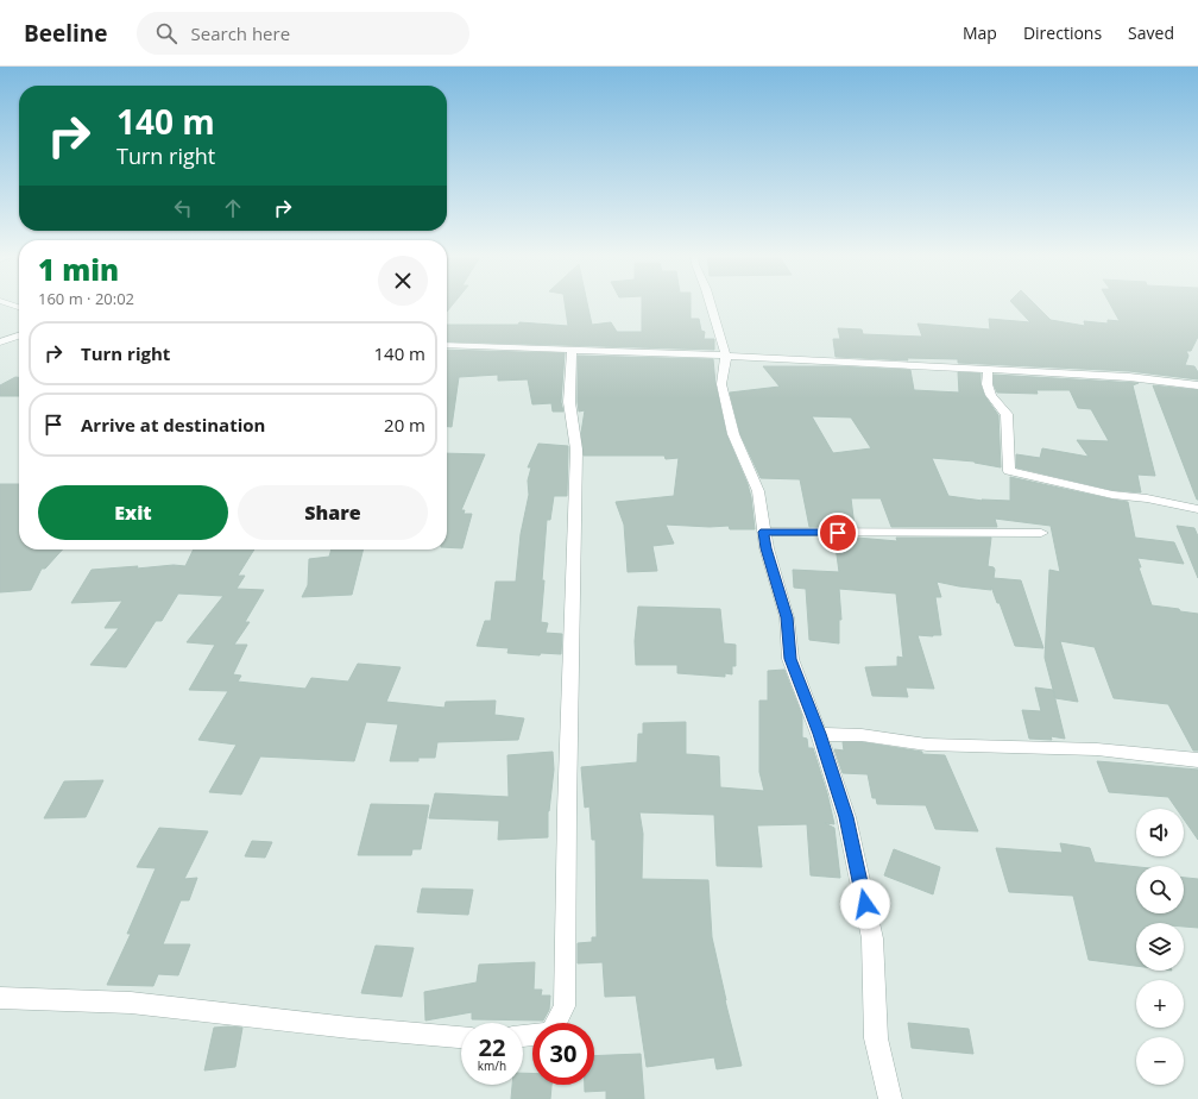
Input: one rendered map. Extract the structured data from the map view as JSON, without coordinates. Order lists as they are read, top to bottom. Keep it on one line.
{"page":{"header":"Beeline","search":"Search here","nav":["Map","Directions","Saved"],"turn":["140 m","Turn right"],"heading":["1 min","160 m · 20:02"],"list":[{"name":"Turn right","value":"140 m"},{"name":"Arrive at destination","value":"20 m"}],"buttons":["Exit","Share"],"map_buttons":["+","−"],"speed":"22 km/h","limit":"30"}}
